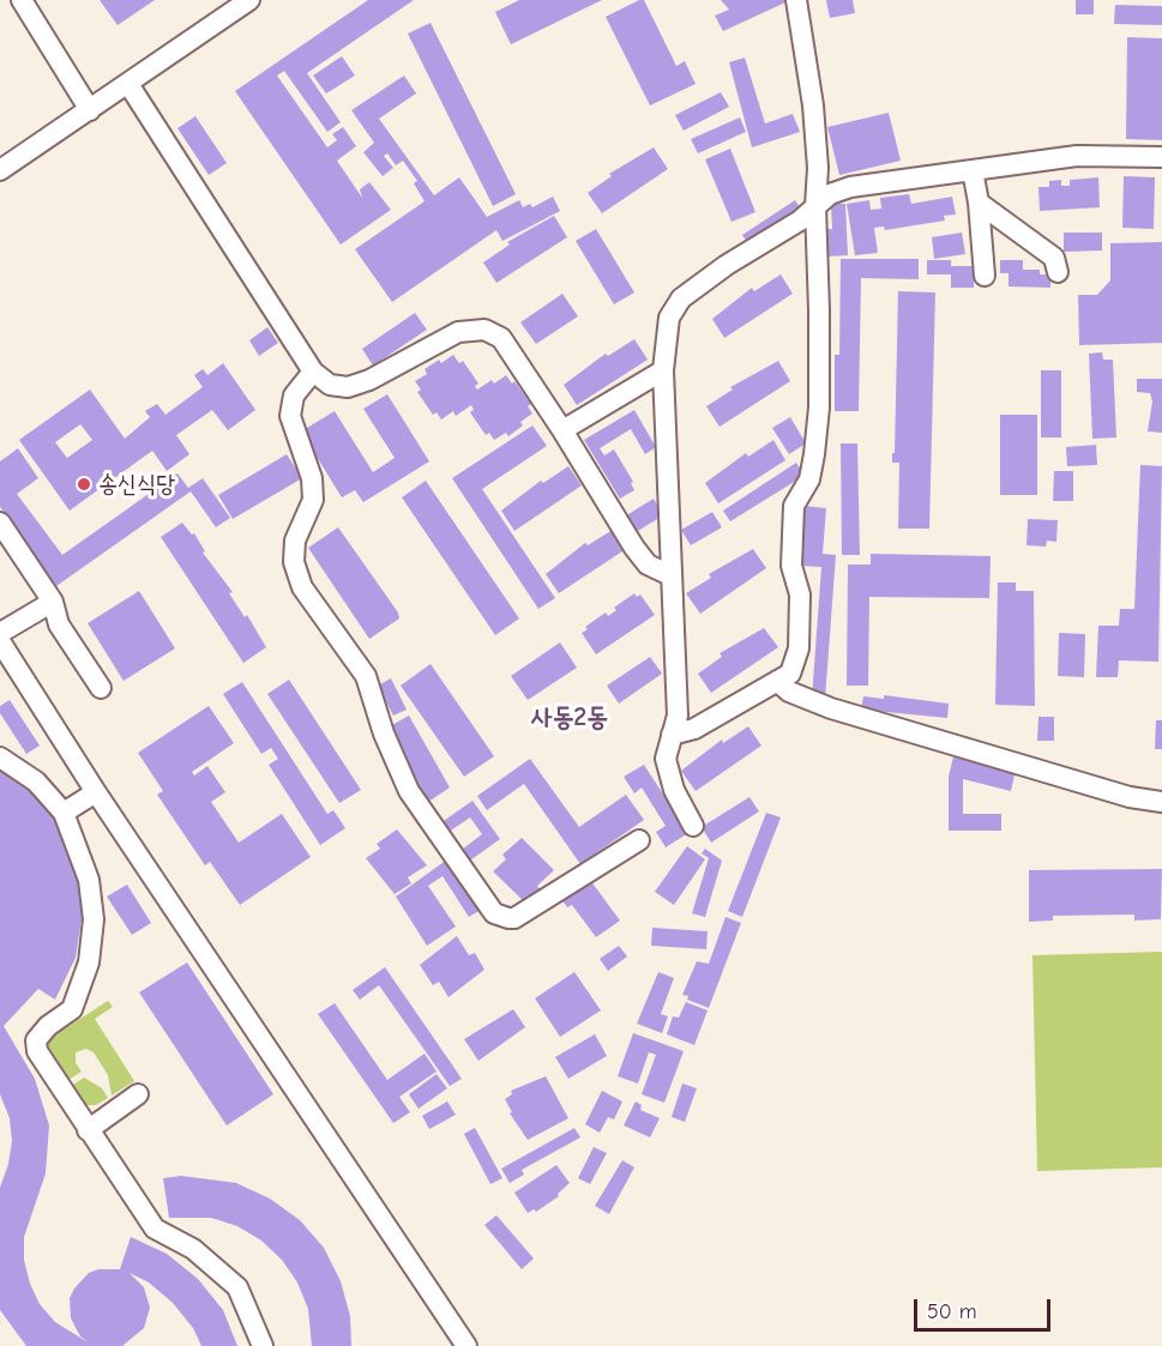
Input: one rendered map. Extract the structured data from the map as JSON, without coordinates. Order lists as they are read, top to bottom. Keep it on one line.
{"districts":["사동2동"],"places":["송신식당"],"scale_bar":"50 m"}
